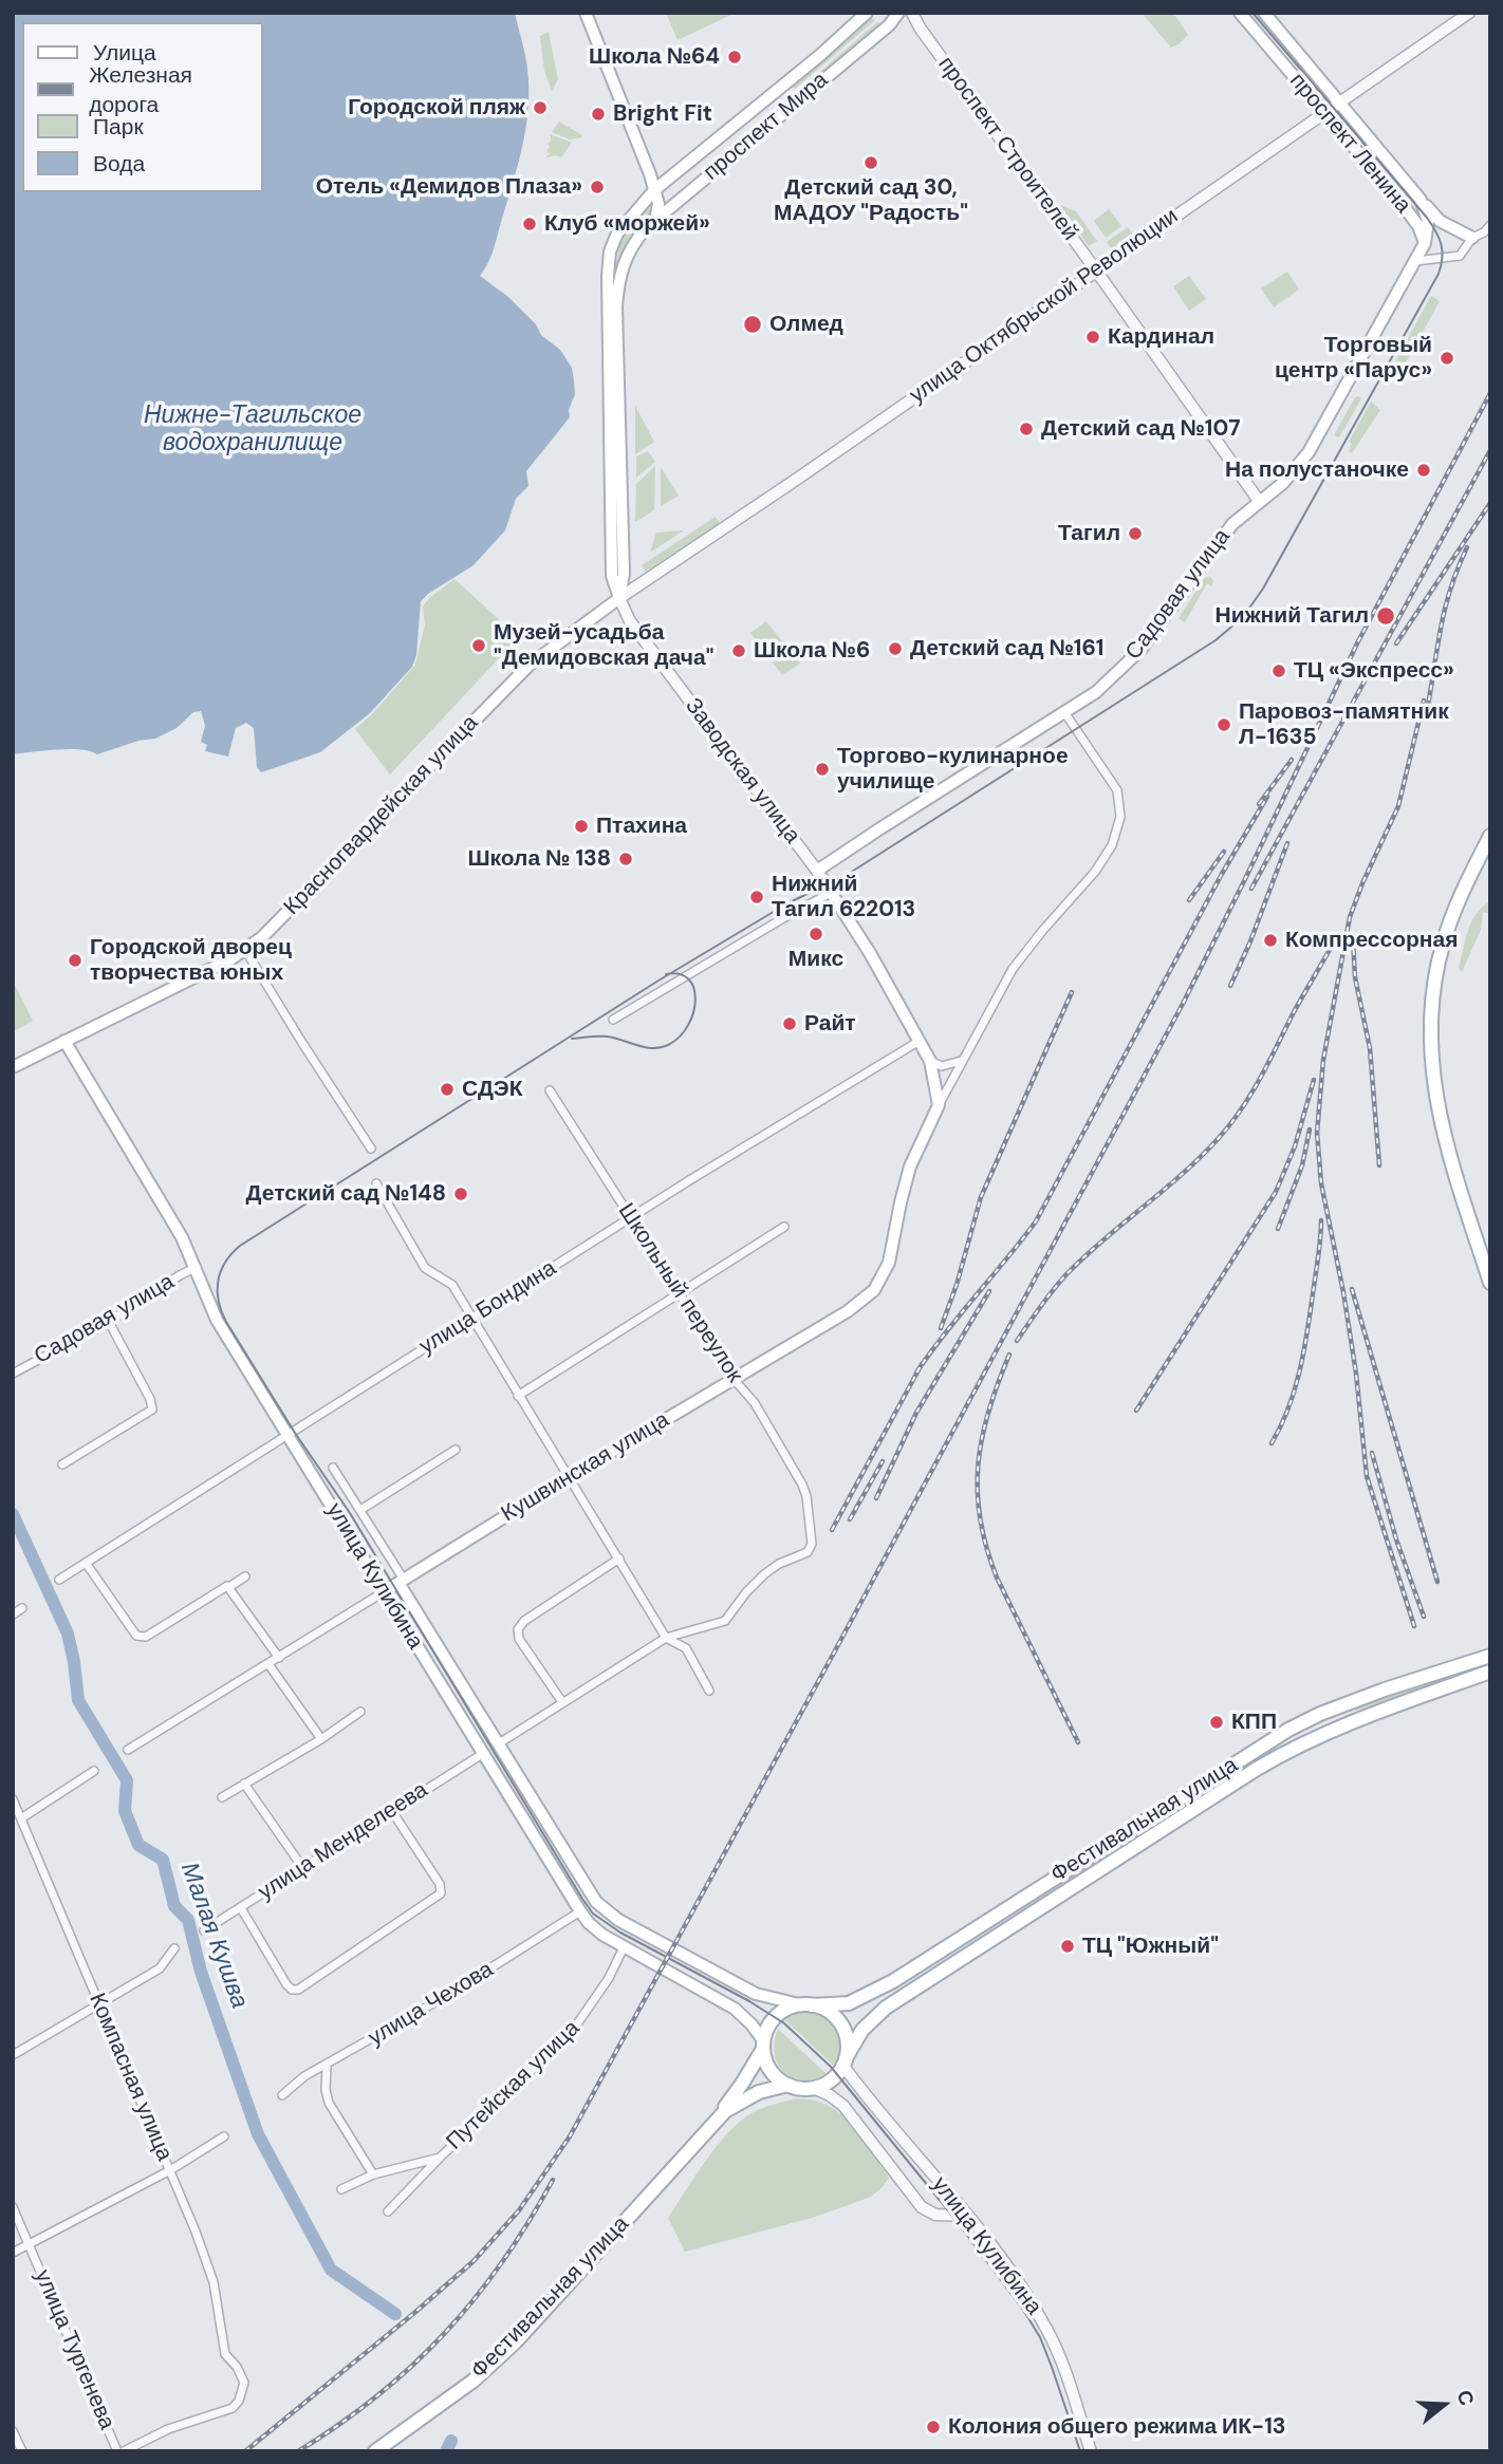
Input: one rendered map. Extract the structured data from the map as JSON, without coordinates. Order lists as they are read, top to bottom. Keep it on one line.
{"streets":{"main road":["проспект Мира","проспект Ленина","Садовая улица","Заводская улица","Красногвардейская улица","Кушвинская улица","улица Кулибина","Фестивальная улица"],"street":["проспект Строителей","улица Октябрьской Революции","Школьный переулок","улица Бондина","улица Менделеева","улица Чехова","Компасная улица","Путейская улица","улица Тургенева"]},"crossings":[["проспект Мира","улица Октябрьской Революции"],["проспект Мира","Заводская улица"],["проспект Мира","Красногвардейская улица"],["проспект Ленина","улица Октябрьской Революции"],["проспект Ленина","Садовая улица"],["проспект Строителей","улица Октябрьской Революции"],["проспект Строителей","Садовая улица"],["улица Октябрьской Революции","Заводская улица"],["улица Октябрьской Революции","Красногвардейская улица"],["Садовая улица","Заводская улица"],["Садовая улица","улица Кулибина"],["Заводская улица","Красногвардейская улица"],["Заводская улица","улица Бондина"],["Заводская улица","Кушвинская улица"],["Красногвардейская улица","улица Кулибина"],["Школьный переулок","улица Бондина"],["Школьный переулок","Кушвинская улица"],["улица Бондина","улица Кулибина"],["Кушвинская улица","улица Кулибина"],["улица Кулибина","Фестивальная улица"],["улица Кулибина","улица Менделеева"],["улица Кулибина","улица Чехова"],["улица Кулибина","Путейская улица"]],"water":["Нижне-Тагильское водохранилище","Малая Кушва"],"places":["Школа №64","Городской пляж","Bright Fit","Детский сад 30, МАДОУ \"Радость\"","Отель «Демидов Плаза»","Клуб «моржей»","Олмед","Кардинал","Торговый центр «Парус»","Детский сад №107","На полустаночке","Тагил","Нижний Тагил","Музей-усадьба \"Демидовская дача\"","Детский сад №161","Школа №6","ТЦ «Экспресс»","Паровоз-памятник Л-1635","Торгово-кулинарное училище","Птахина","Школа № 138","Нижний Тагил 622013","Микс","Компрессорная","Городской дворец творчества юных","Райт","СДЭК","Детский сад №148","КПП","ТЦ \"Южный\"","Колония общего режима ИК-13"],"legend":["Улица","Железная дорога","Парк","Вода"],"north":"right"}
